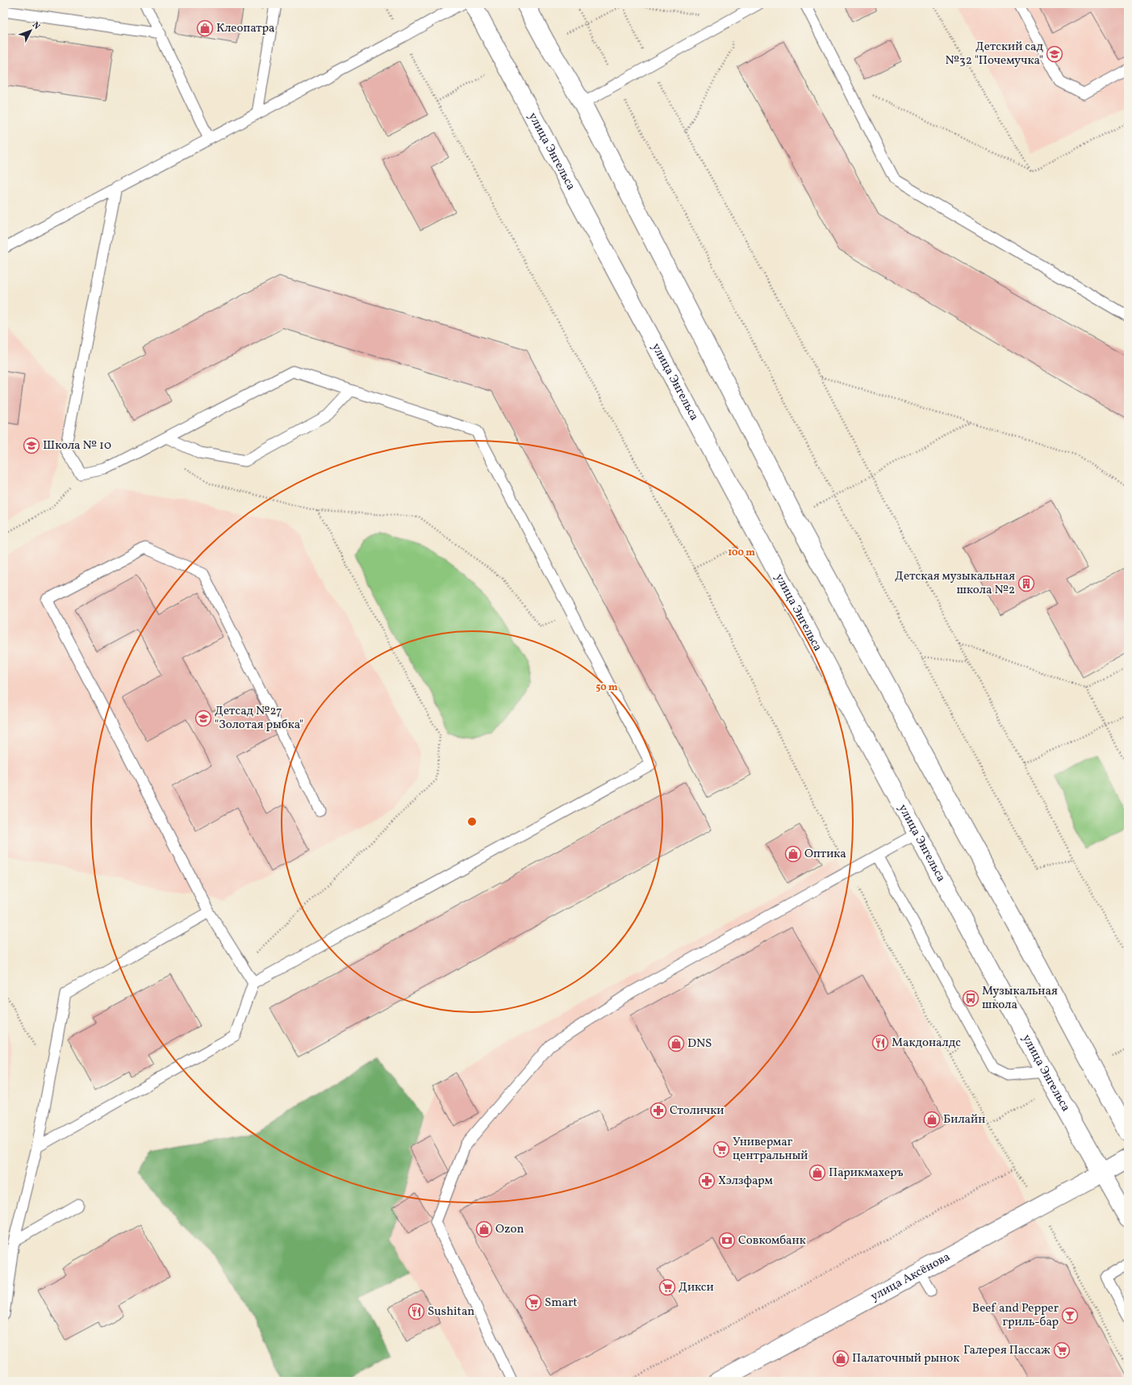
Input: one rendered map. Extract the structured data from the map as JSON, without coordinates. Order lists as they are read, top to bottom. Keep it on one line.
{"streets":{"main road":["улица Энгельса","улица Аксёнова"]},"crossings":[["улица Энгельса","улица Аксёнова"]],"places":{"shop":["Клеопатра","Оптика","DNS","Билайн","Парикмахеръ","Ozon","Палаточный рынок"],"school or university":["Детский сад №32 \"Почемучка\"","Школа № 10","Детсад №27 \"Золотая рыбка\""],"building":["Детская музыкальная школа №2"],"bus stop":["Музыкальная школа"],"restaurant":["Макдоналдс","Sushitan"],"pharmacy":["Столички","Хэлзфарм"],"supermarket":["Универмаг центральный","Дикси","Smart","Галерея Пассаж"],"bank":["Совкомбанк"],"bar":["Beef and Pepper гриль-бар"]},"north":"top right","rings":["100 m","50 m"]}
